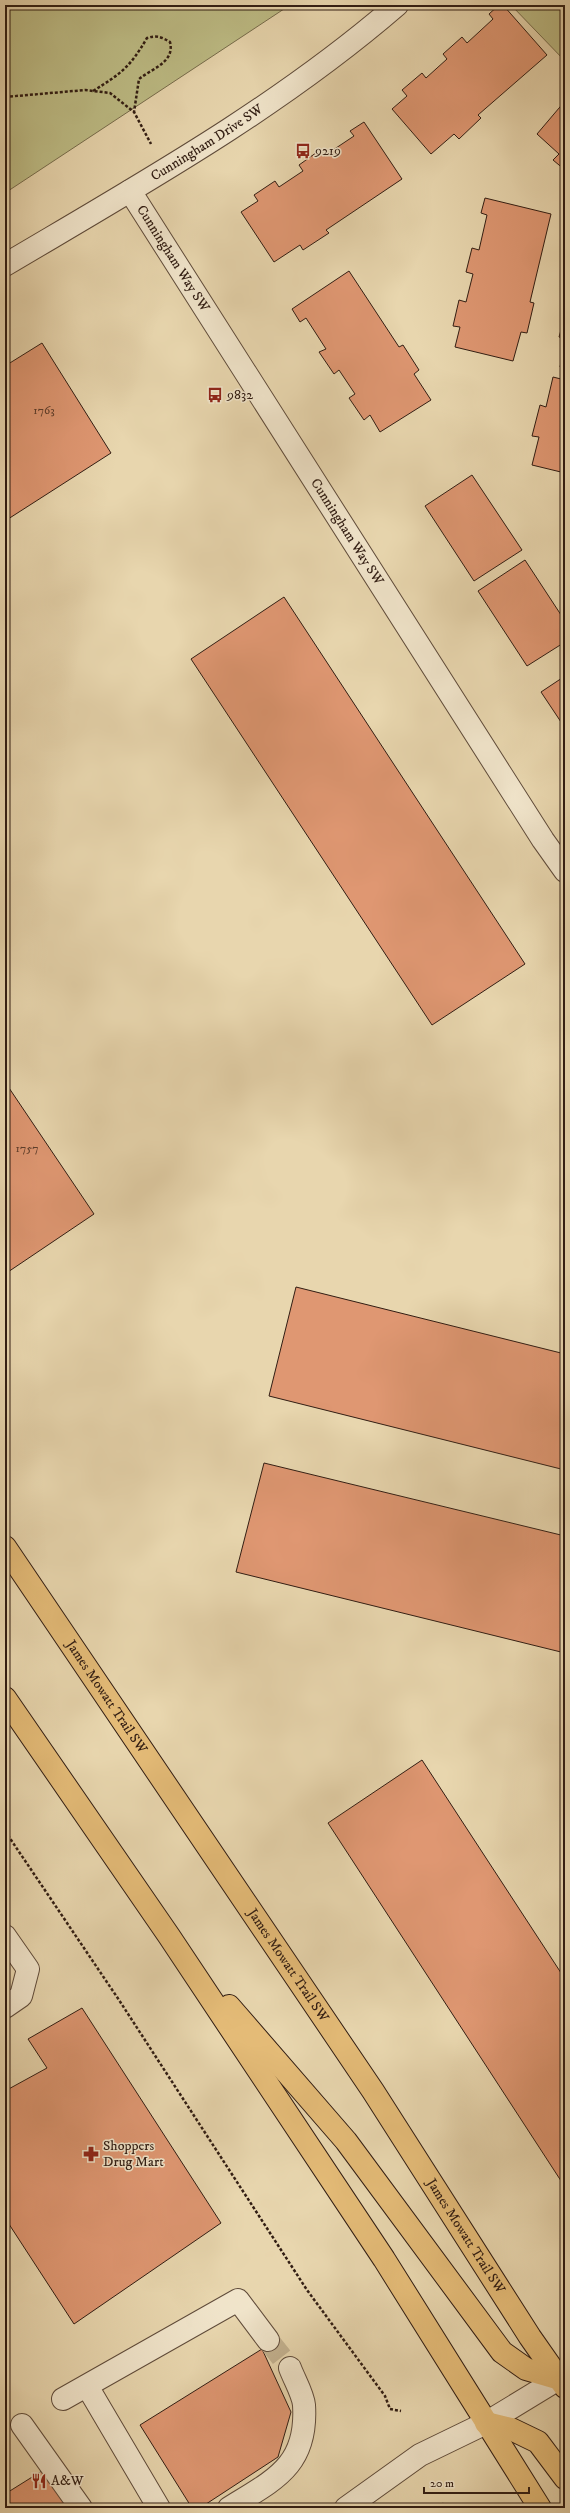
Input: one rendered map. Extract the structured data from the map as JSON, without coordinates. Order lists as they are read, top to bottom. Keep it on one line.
{"streets":{"main road":["James Mowatt Trail SW"],"street":["Cunningham Drive SW","Cunningham Way SW"]},"crossings":[["Cunningham Drive SW","Cunningham Way SW"]],"places":{"bus stop":["9219","9832"],"pharmacy":["Shoppers Drug Mart"],"restaurant":["A&W"]},"house_numbers":["1763","1757"],"scale_bar":"20 m"}
